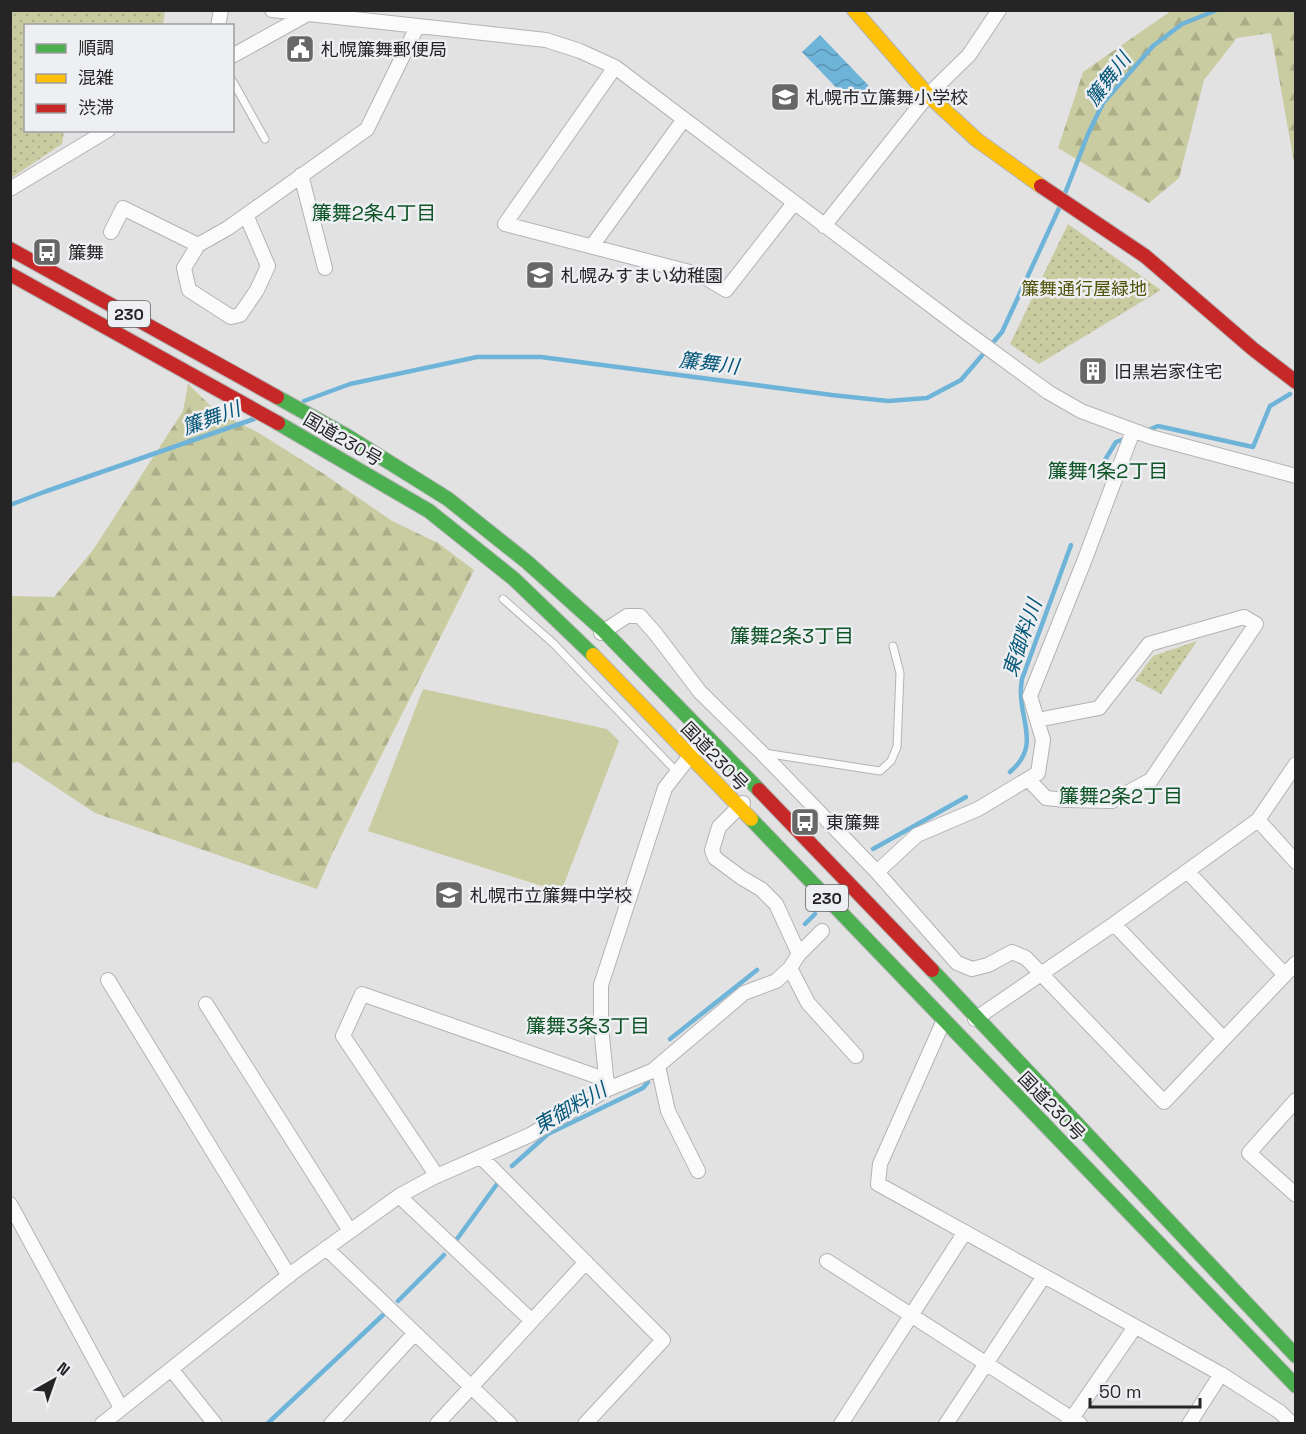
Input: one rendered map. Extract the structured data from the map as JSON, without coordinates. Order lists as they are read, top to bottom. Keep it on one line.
{"streets":{"main road":["230","国道230号"]},"districts":["簾舞2条4丁目","簾舞1条2丁目","簾舞2条3丁目","簾舞2条2丁目","簾舞3条3丁目"],"water":["簾舞川","東御料川"],"parks":["簾舞通行屋緑地"],"places":{"public building":["札幌簾舞郵便局"],"school or university":["札幌市立簾舞小学校","札幌みすまい幼稚園","札幌市立簾舞中学校"],"bus stop":["簾舞","東簾舞"],"building":["旧黒岩家住宅"]},"legend":["順調","混雑","渋滞"],"scale_bar":"50 m","north":"top right"}
